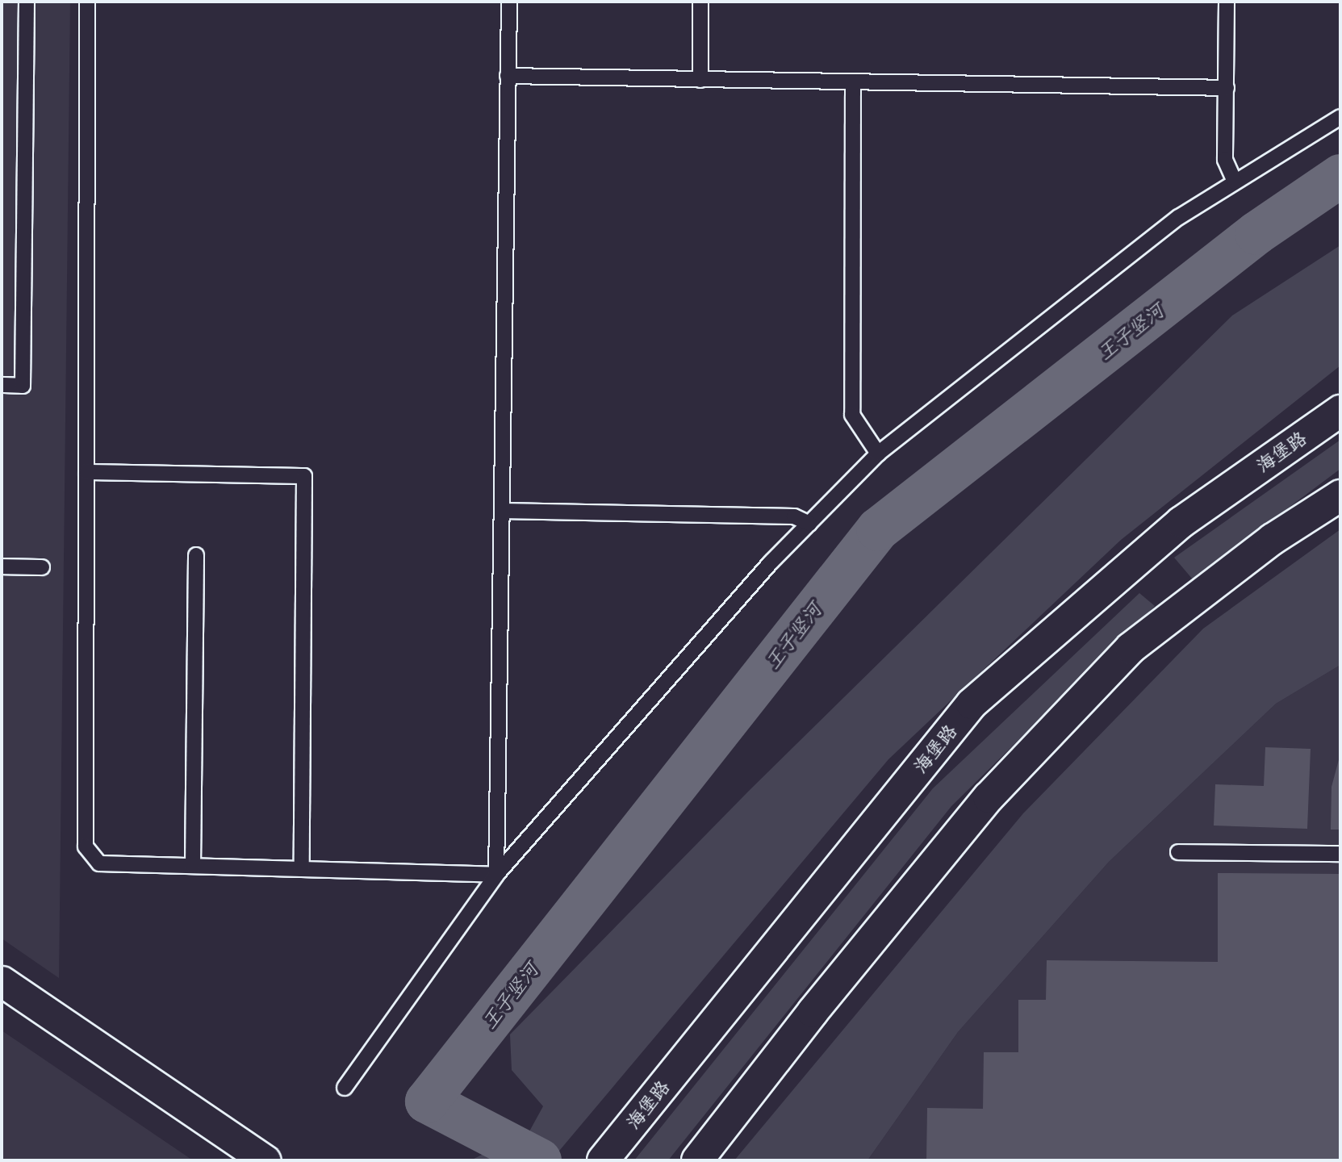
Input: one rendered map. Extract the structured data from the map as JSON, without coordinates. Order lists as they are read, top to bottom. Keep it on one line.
{"streets":{"main road":["海堡路"]},"water":["王子竖河"]}
